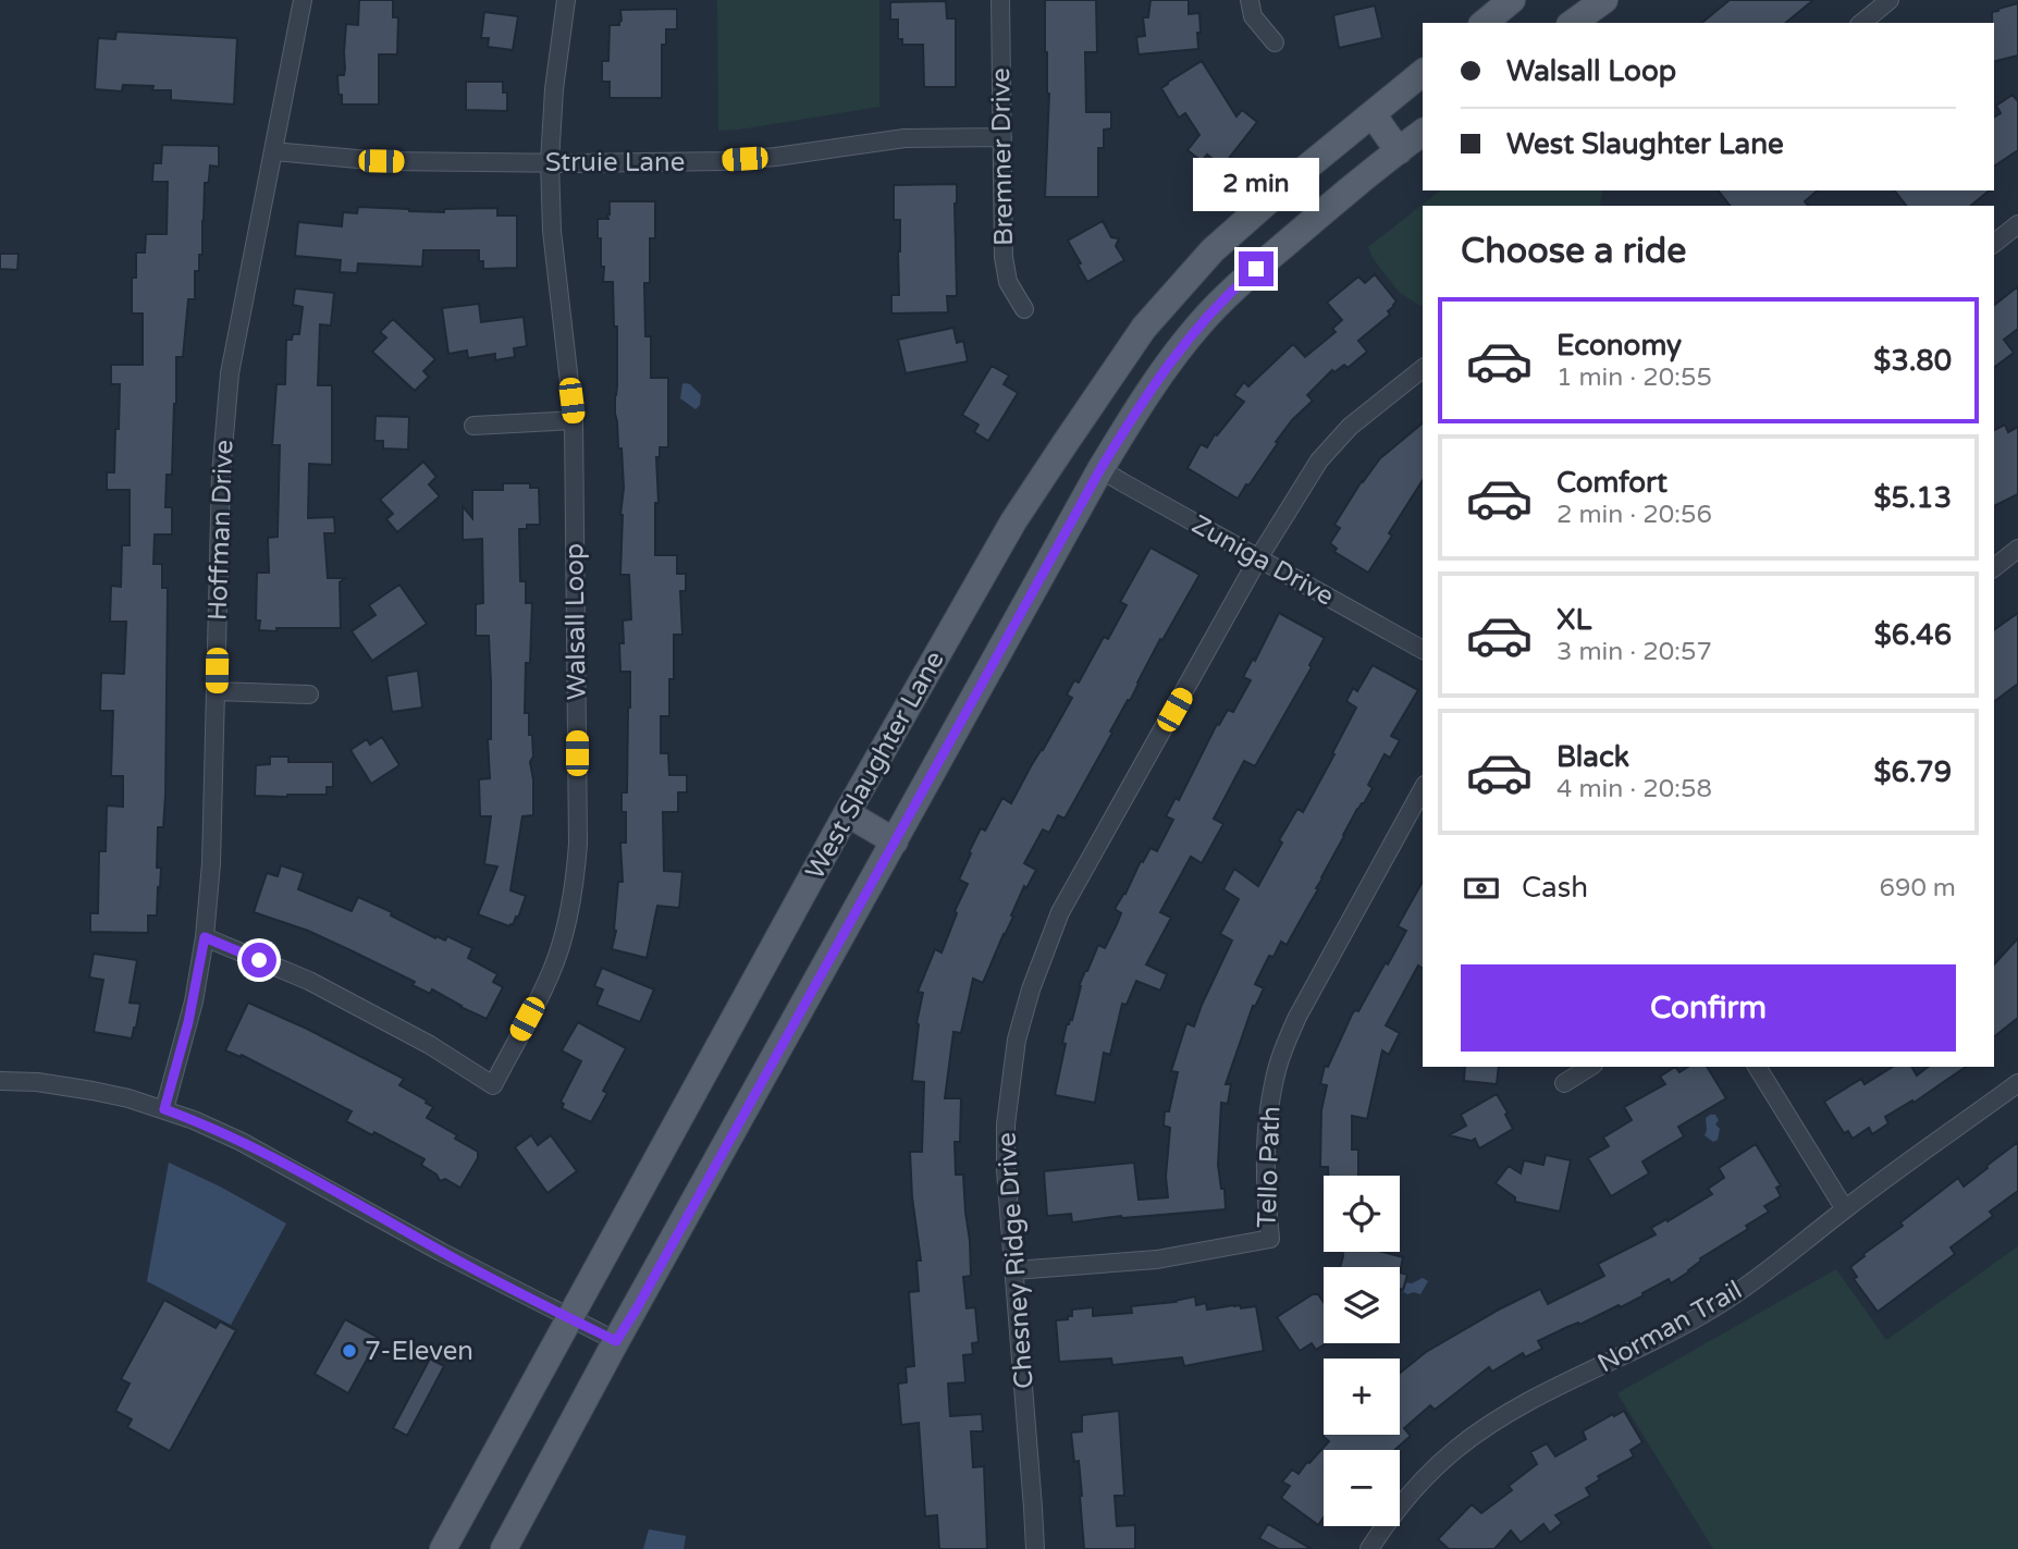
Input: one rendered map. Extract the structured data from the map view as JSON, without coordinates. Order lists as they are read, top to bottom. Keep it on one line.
{"streets":{"main road":["West Slaughter Lane"],"street":["Bremner Drive","Struie Lane","Hoffman Drive","Zuniga Drive","Walsall Loop","Tello Path","Chesney Ridge Drive","Norman Trail"]},"crossings":[["Bremner Drive","Struie Lane"],["Struie Lane","Hoffman Drive"],["Struie Lane","Walsall Loop"],["Hoffman Drive","Walsall Loop"],["Zuniga Drive","West Slaughter Lane"],["Zuniga Drive","Chesney Ridge Drive"],["Tello Path","Chesney Ridge Drive"]],"places":["7-Eleven"],"page":{"banner":["Walsall Loop","West Slaughter Lane"],"bubble":"2 min","heading":"Choose a ride","list":[{"name":"Economy","note":"1 min · 20:55","value":"$3.80"},{"name":"Comfort","note":"2 min · 20:56","value":"$5.13"},{"name":"XL","note":"3 min · 20:57","value":"$6.46"},{"name":"Black","note":"4 min · 20:58","value":"$6.79"}],"pay":["Cash","690 m"],"buttons":"Confirm","map_buttons":["+","−"]}}
